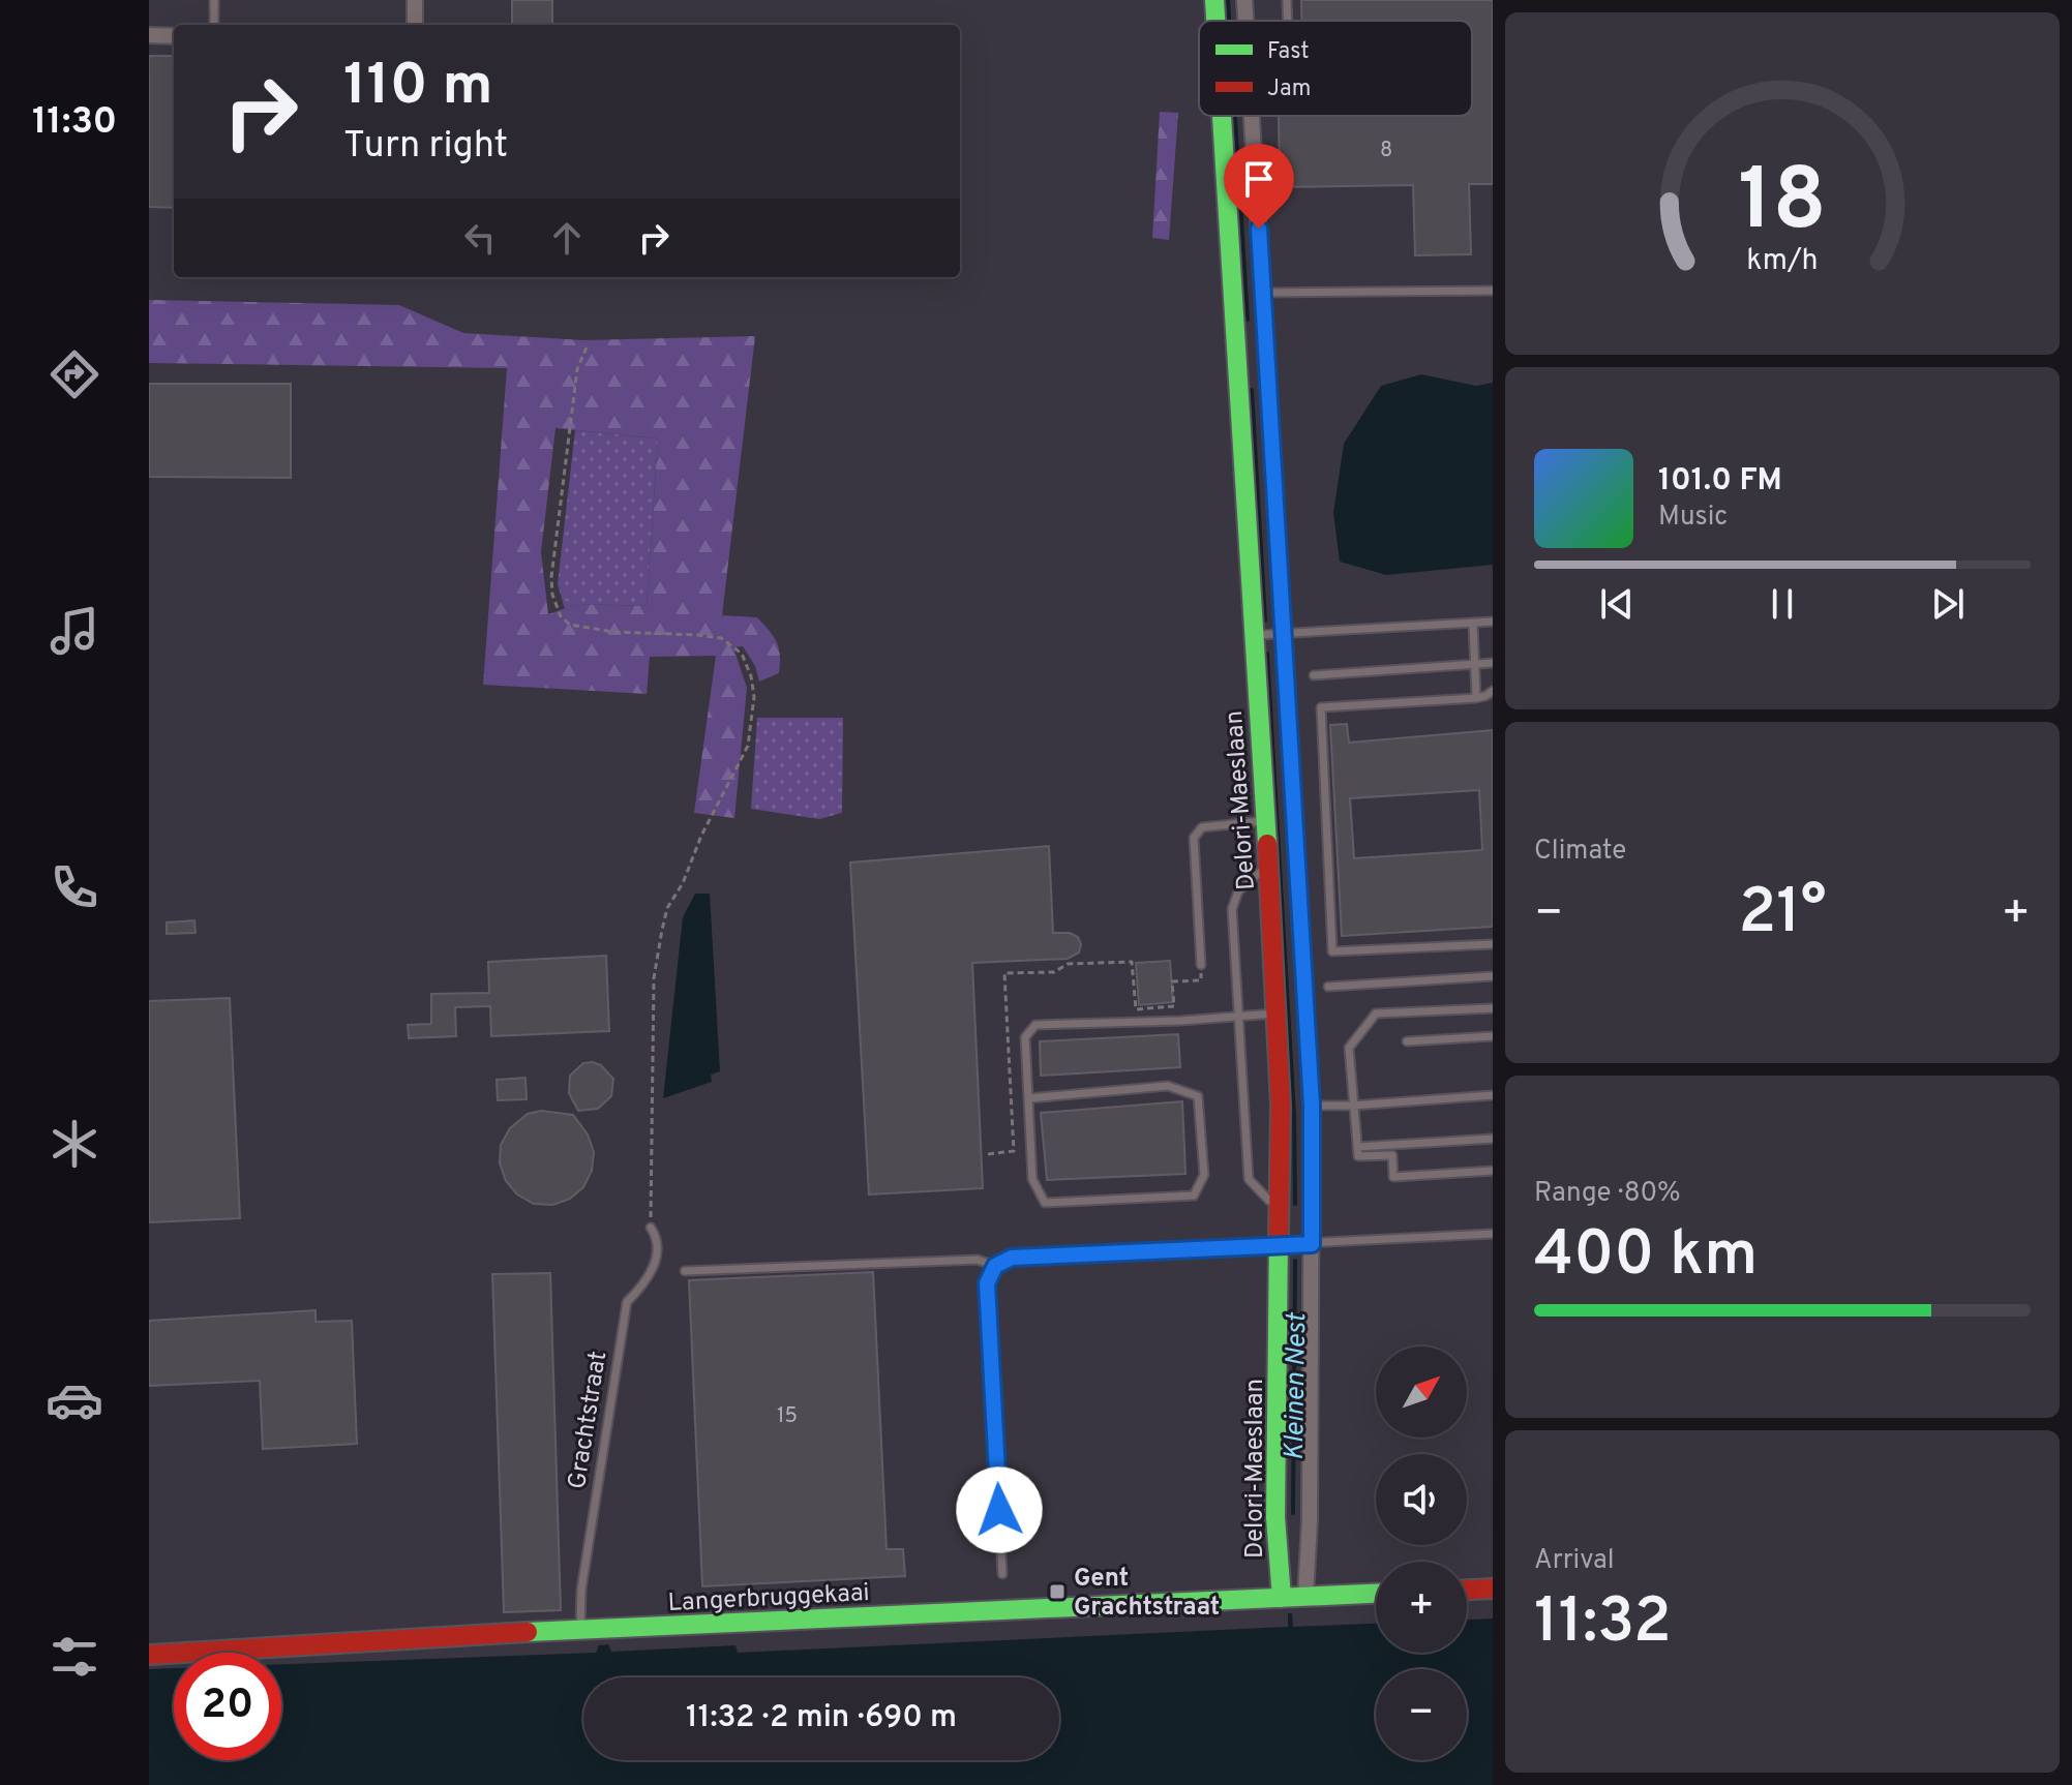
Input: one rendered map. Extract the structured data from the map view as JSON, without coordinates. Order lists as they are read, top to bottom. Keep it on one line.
{"streets":{"street":["Delori-Maeslaan","Langerbruggekaai"],"lane":["Grachtstraat"]},"crossings":[["Delori-Maeslaan","Langerbruggekaai"],["Grachtstraat","Langerbruggekaai"]],"water":["Kleinen Nest"],"places":{"transit":["Gent Grachtstraat"]},"house_numbers":["8","15"],"legend":["Fast","Jam"],"north":"top right","page":{"tabs":"11:30","turn":["110 m","Turn right"],"song":["101.0 FM","Music"],"tile":["Climate",["Range · 80%","400 km"],["Arrival","11:32"]],"heat":["−","21°","+"],"map_buttons":["+","−"],"limit":"20","trip":"11:32 · 2 min · 690 m","gauge":["18","km/h"]}}
